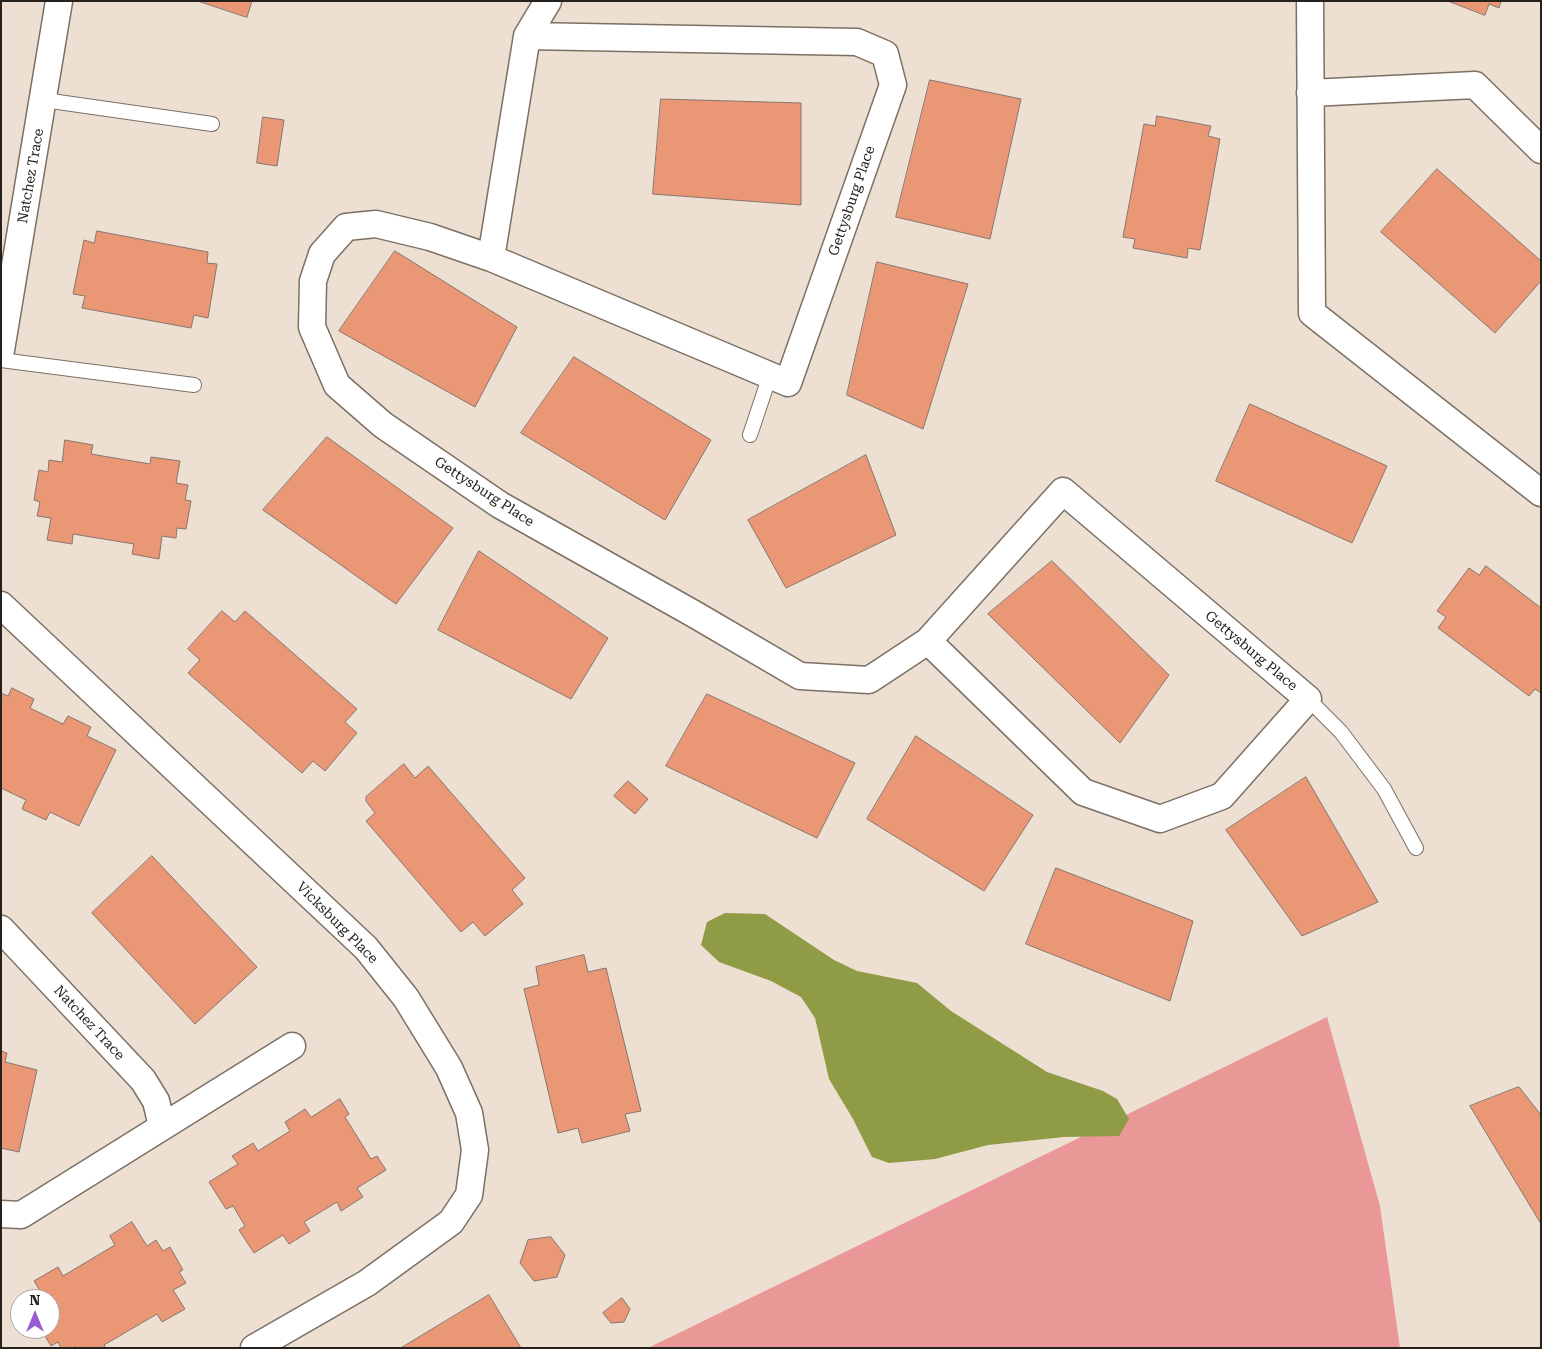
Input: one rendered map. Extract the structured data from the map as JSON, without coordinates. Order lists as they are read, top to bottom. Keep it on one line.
{"streets":{"street":["Natchez Trace","Gettysburg Place","Vicksburg Place"]},"north":"top"}
